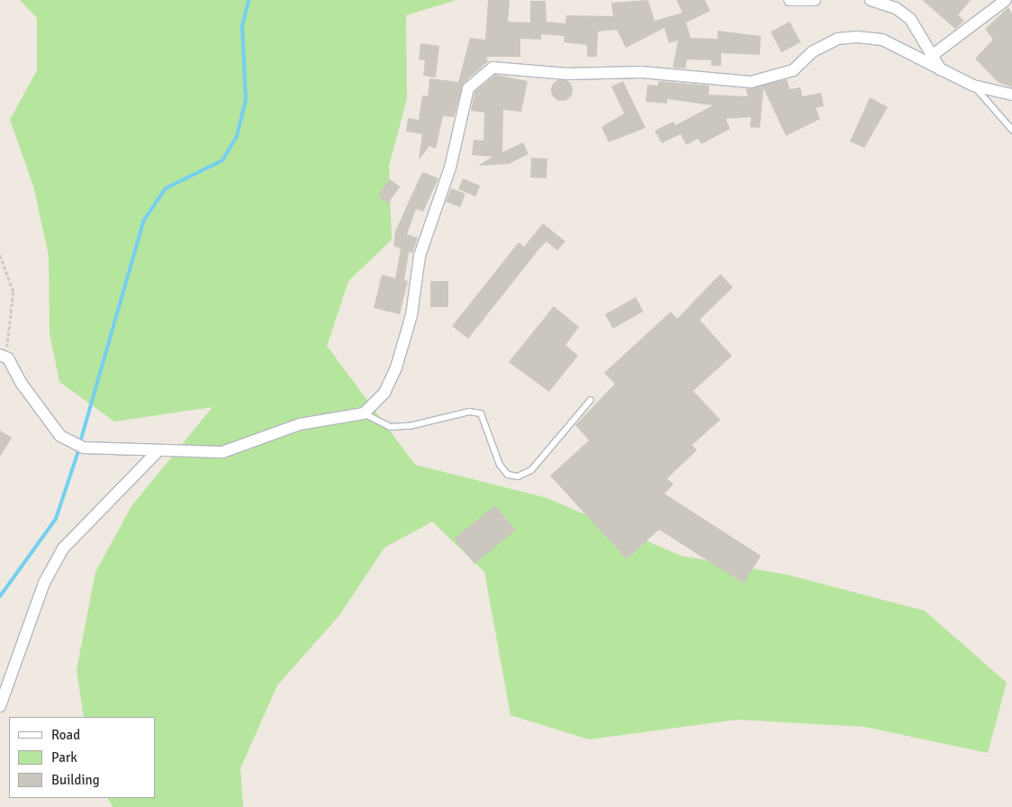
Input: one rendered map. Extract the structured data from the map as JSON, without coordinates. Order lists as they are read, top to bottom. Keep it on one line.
{"legend":["Road","Park","Building"]}
